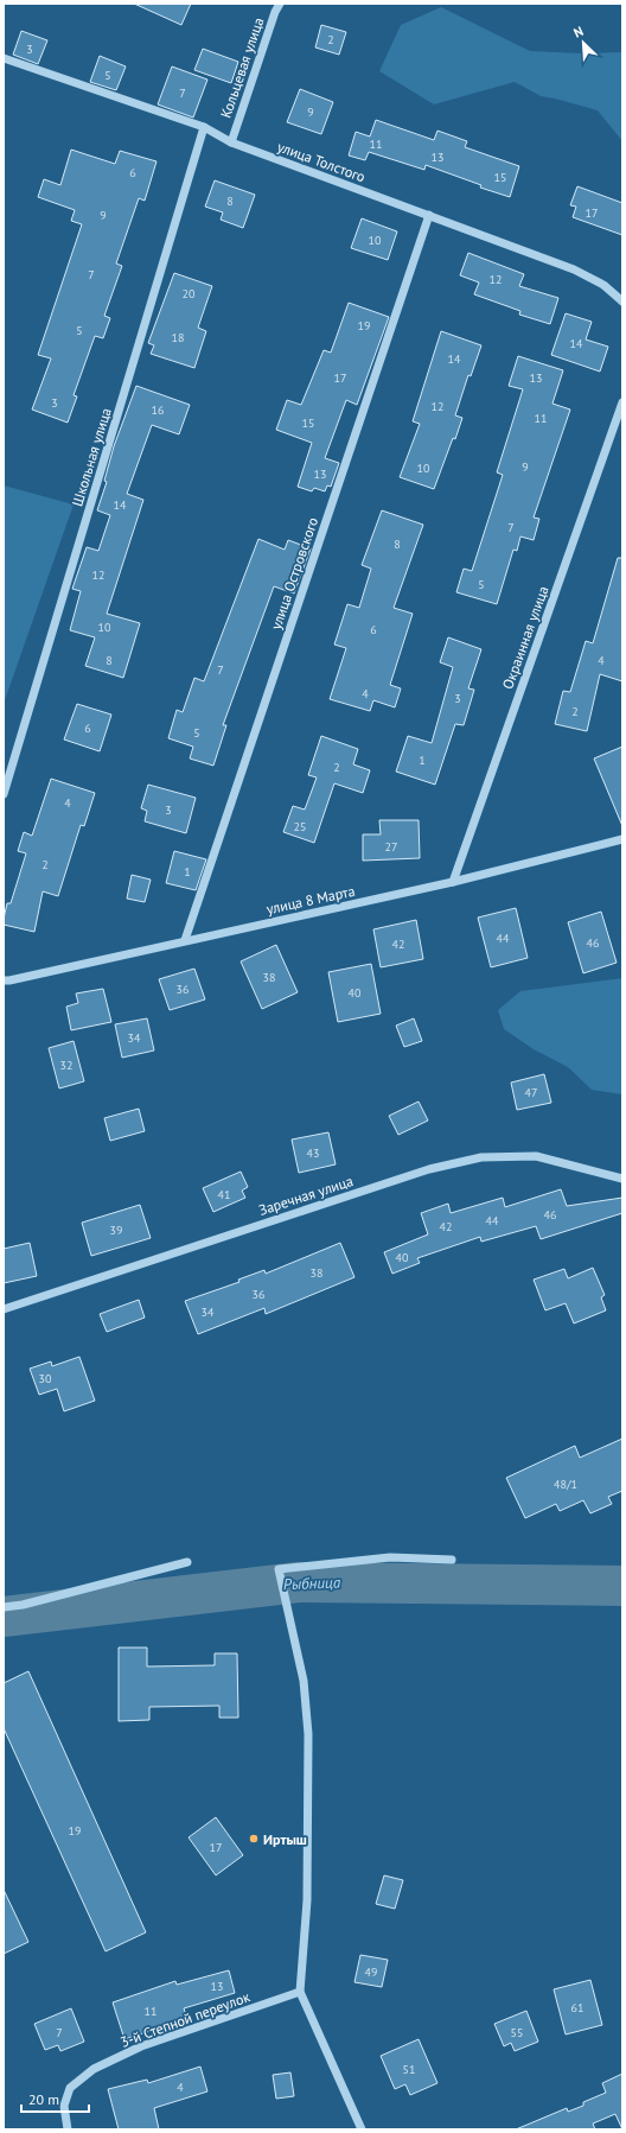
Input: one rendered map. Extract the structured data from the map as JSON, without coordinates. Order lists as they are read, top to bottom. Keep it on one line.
{"streets":{"street":["Кольцевая улица","улица Толстого","Школьная улица","улица Островского","Окраинная улица","улица 8 Марта","Заречная улица","3-й Степной переулок"]},"crossings":[["Кольцевая улица","улица Толстого"],["улица Толстого","Школьная улица"],["улица Толстого","улица Островского"],["улица Островского","улица 8 Марта"],["Окраинная улица","улица 8 Марта"]],"water":["Рыбница"],"places":["Иртыш"],"house_numbers":["2","3","5","7","9","11","13","6","15","8","17","9","10","7","12","20","19","5","18","14","14","17","13","3","12","16","11","15","9","10","13","14","7","8","12","5","10","6","8","4","7","4","3","2","6","5","1","2","4","3","25","27","2","1","44","46","42","38","36","40","34","32","47","43","41","46","44","42","39","40","38","36","34","30","48/1","19","17","49","13","61","11","7","55","51","4"],"scale_bar":"20 m","north":"top left"}
